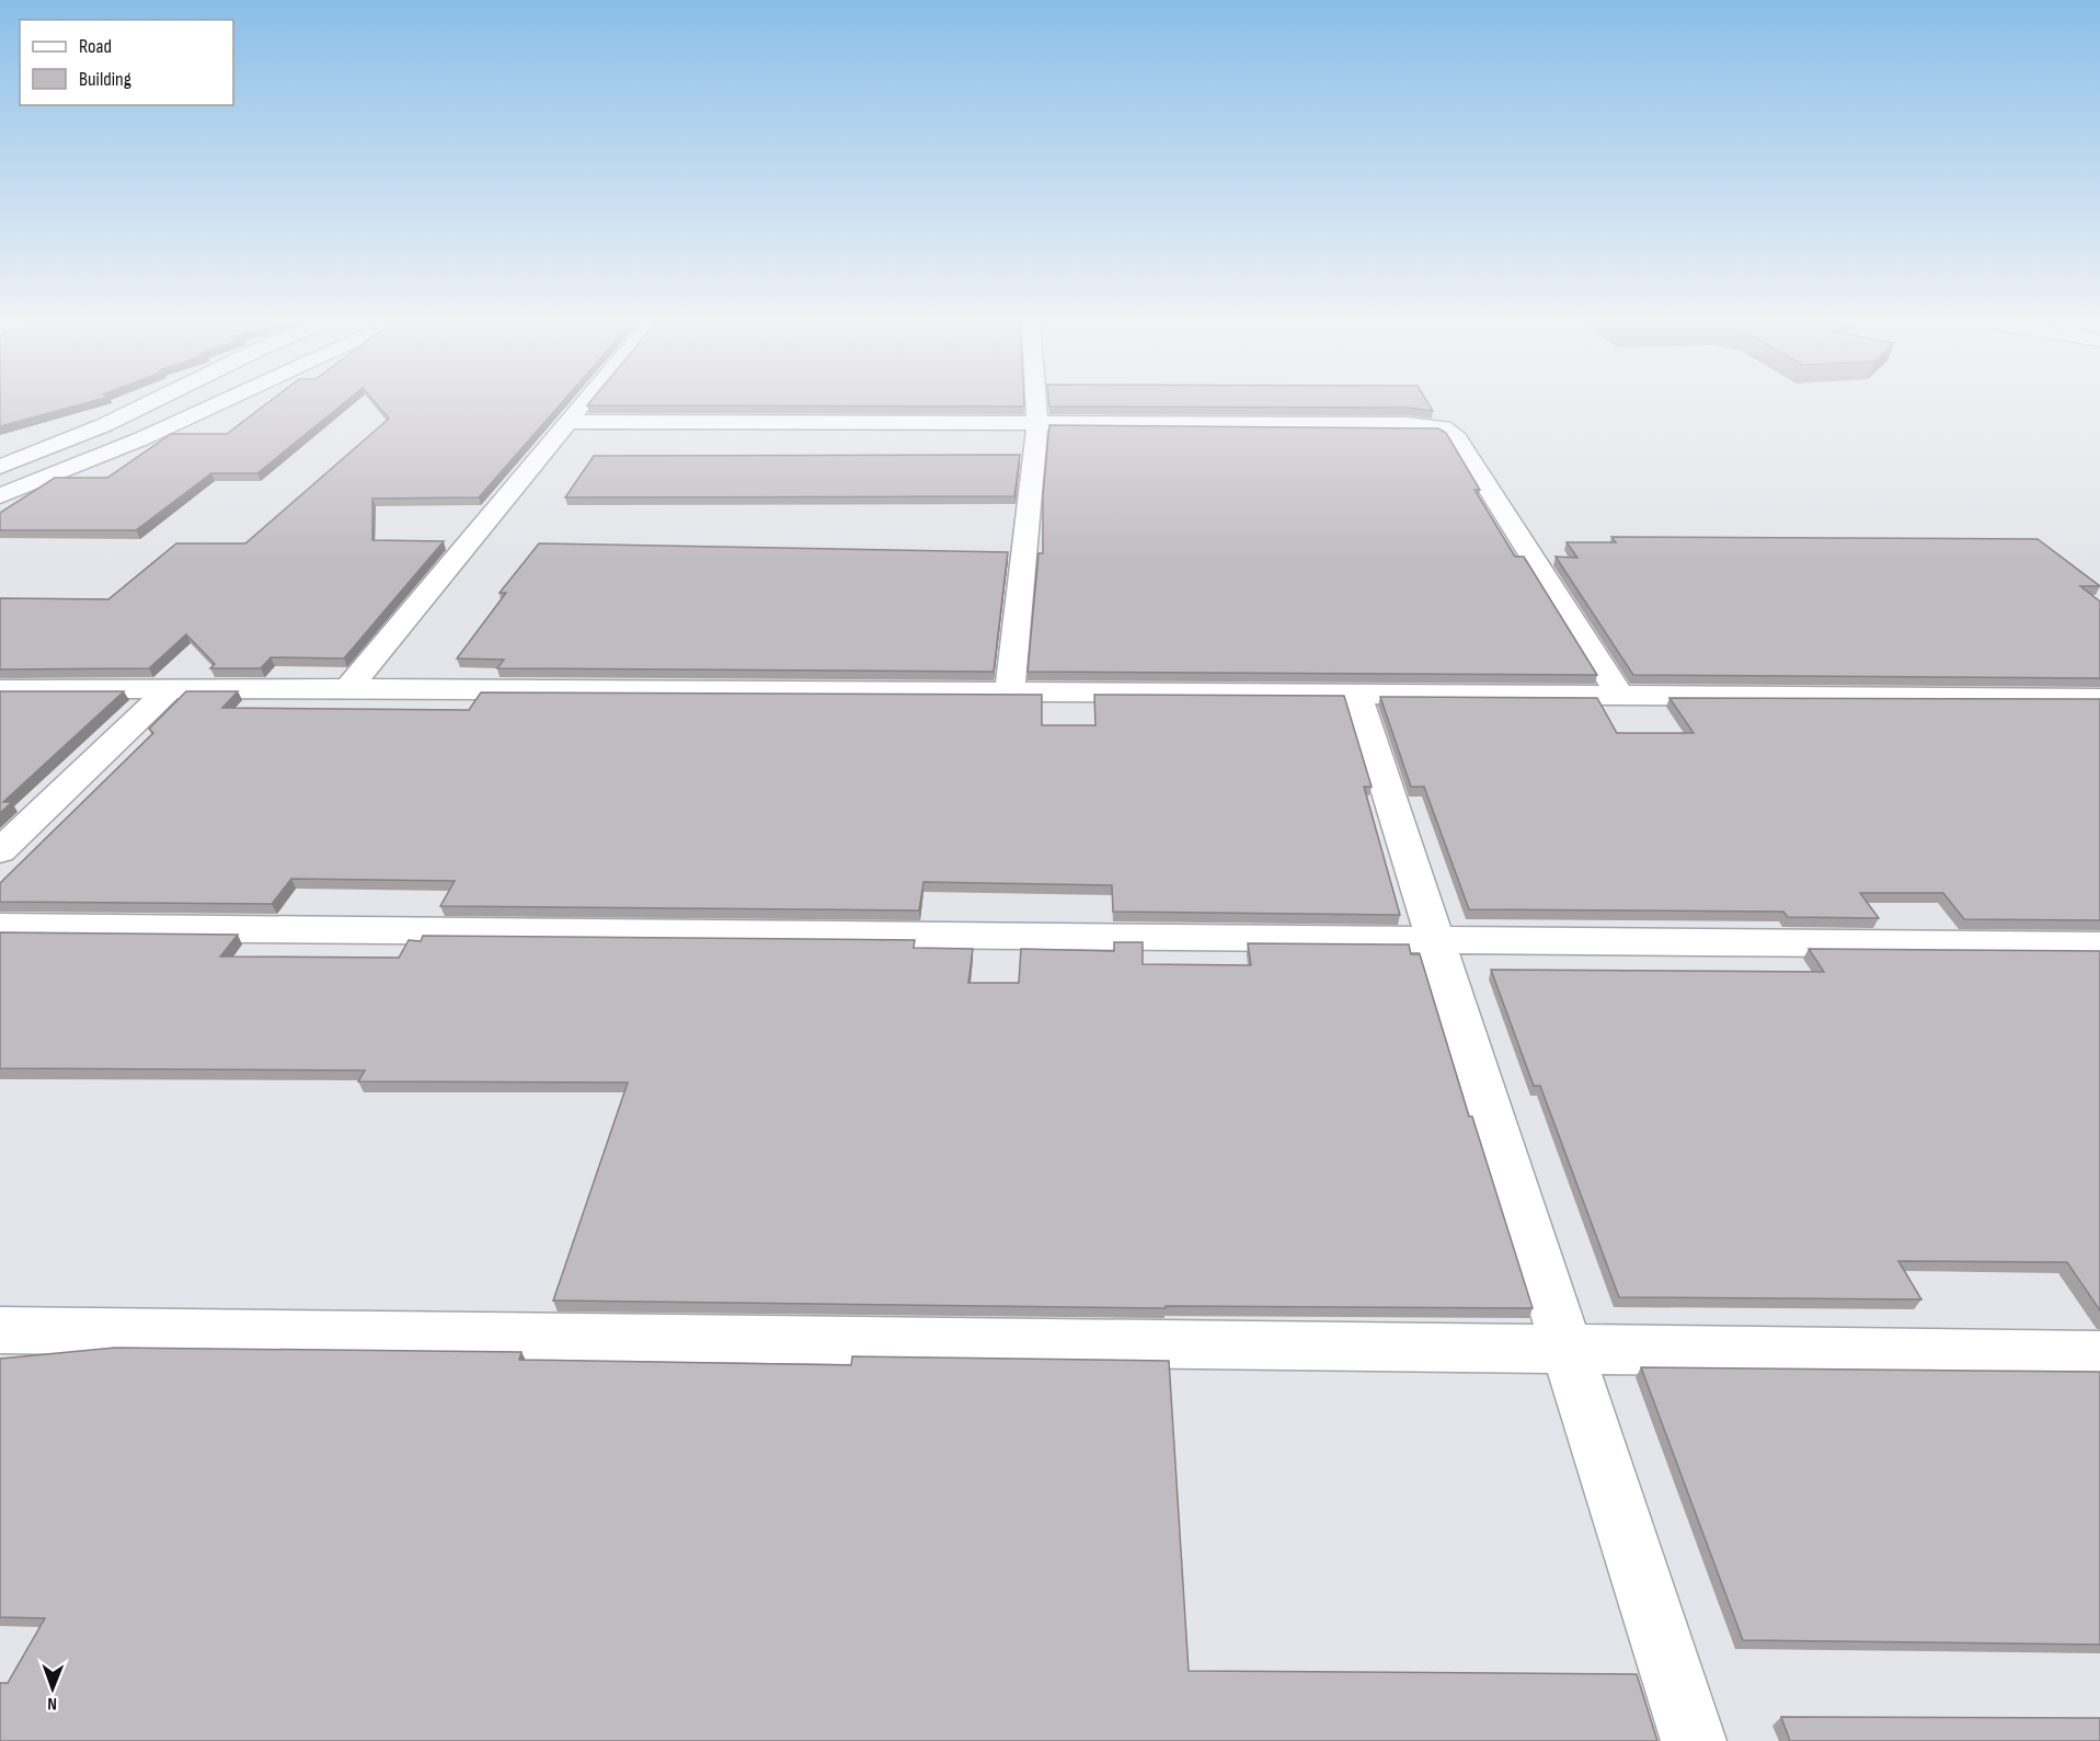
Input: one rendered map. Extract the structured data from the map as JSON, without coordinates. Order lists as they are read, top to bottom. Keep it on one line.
{"legend":["Road","Building"],"north":"bottom"}
